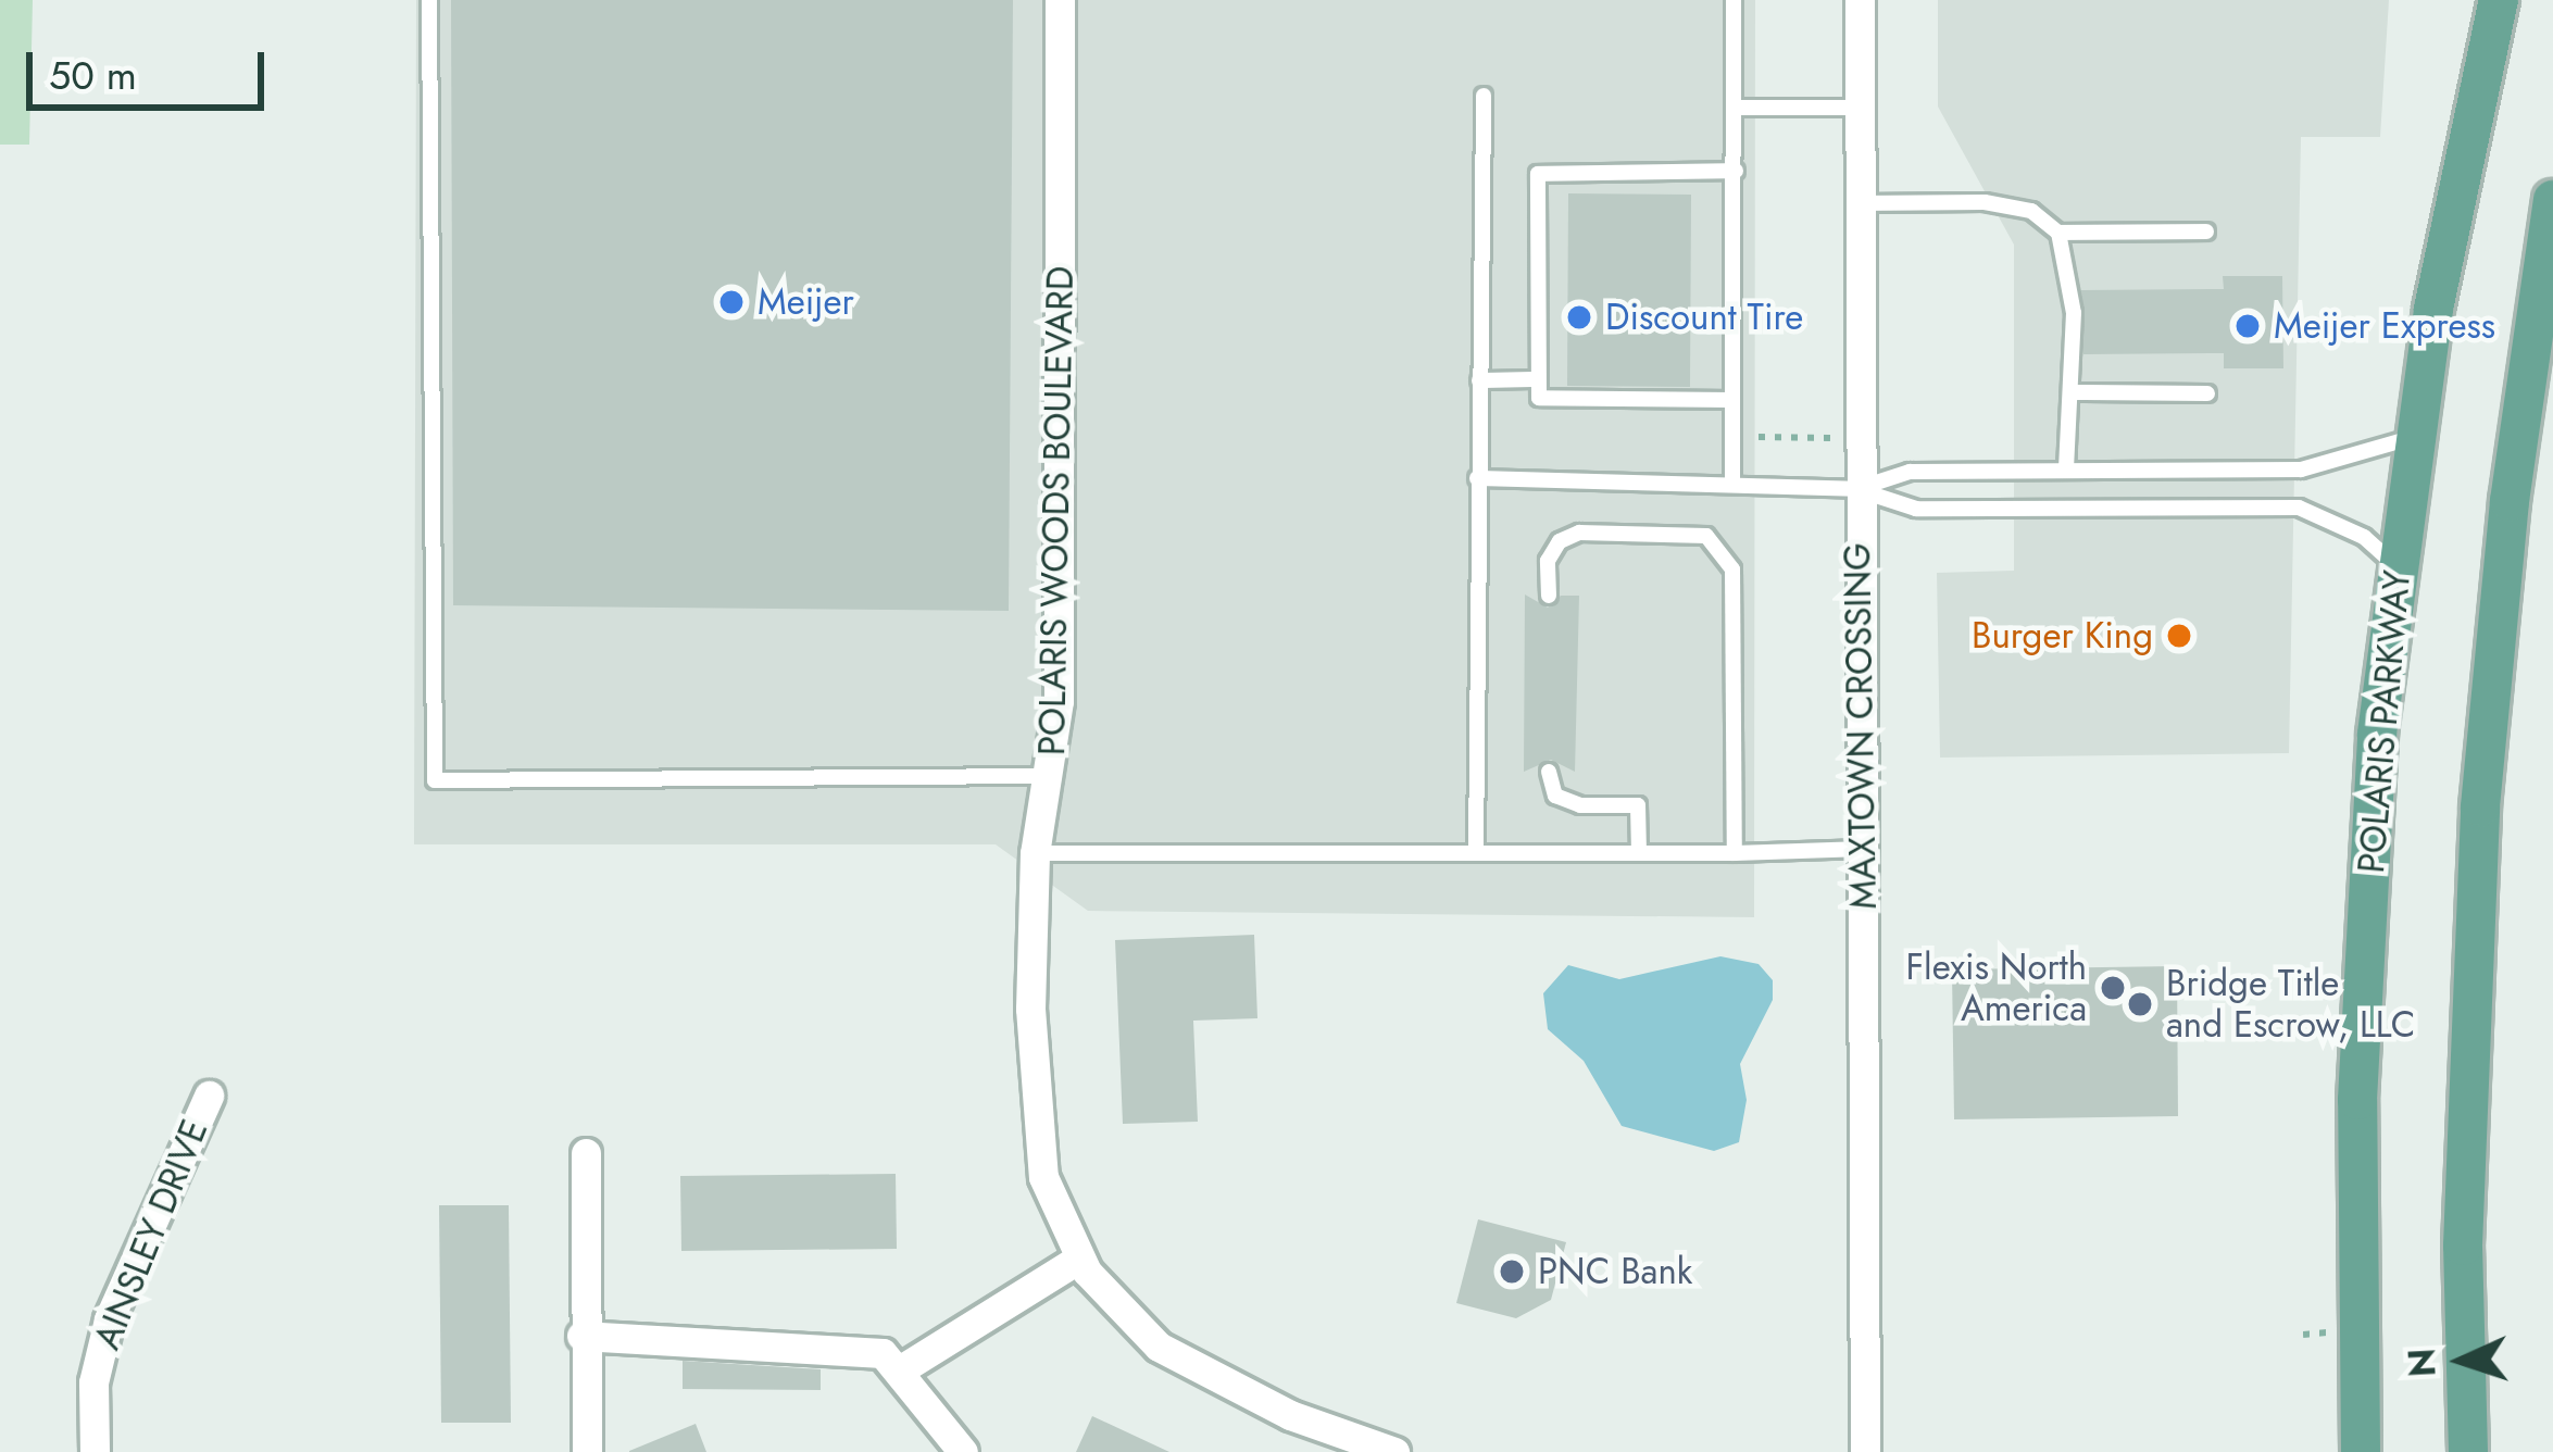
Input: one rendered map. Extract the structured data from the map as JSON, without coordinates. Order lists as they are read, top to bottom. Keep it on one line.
{"streets":{"main road":["POLARIS PARKWAY"],"street":["POLARIS WOODS BOULEVARD","MAXTOWN CROSSING","AINSLEY DRIVE"]},"places":["Meijer","Discount Tire","Meijer Express","Burger King","Flexis North America","Bridge Title and Escrow, LLC","PNC Bank"],"scale_bar":"50 m","north":"left"}
